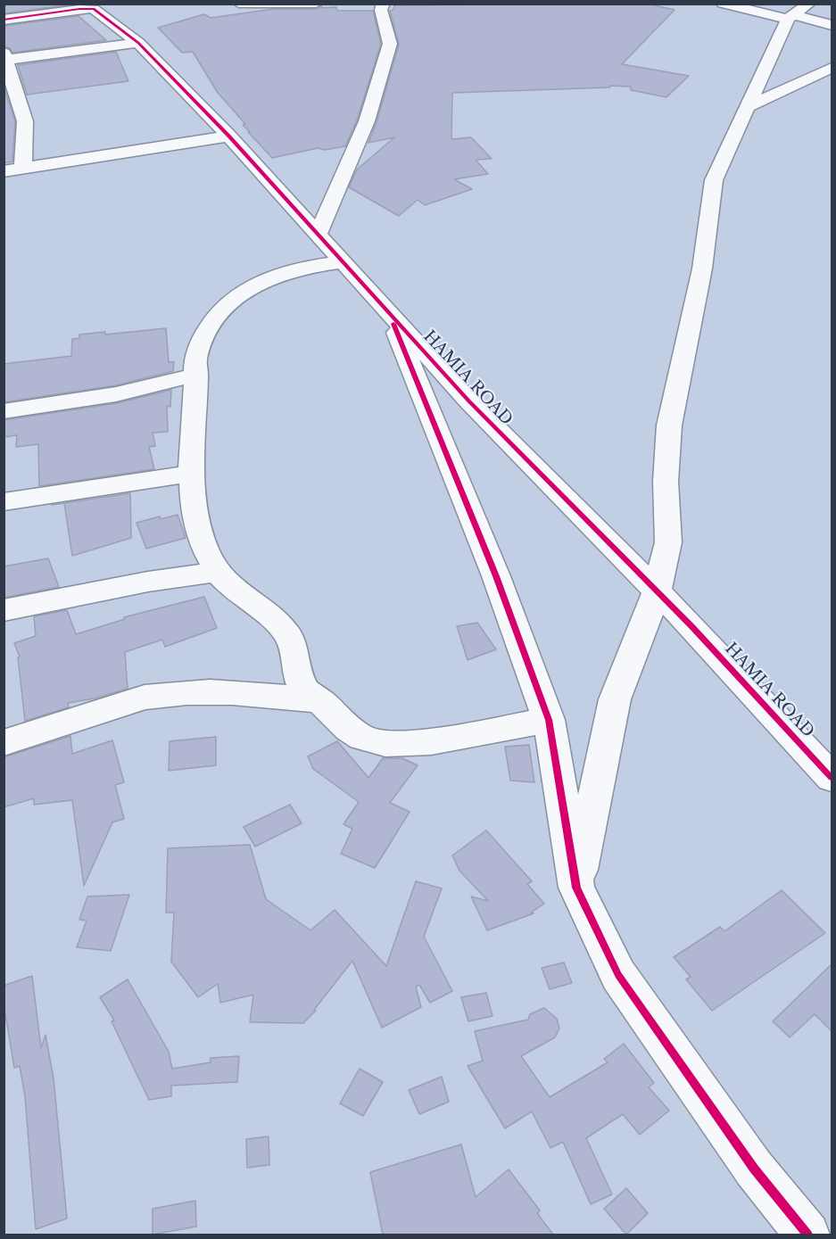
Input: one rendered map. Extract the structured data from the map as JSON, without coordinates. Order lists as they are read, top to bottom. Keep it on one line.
{"streets":{"street":["HAMIA ROAD"]}}
